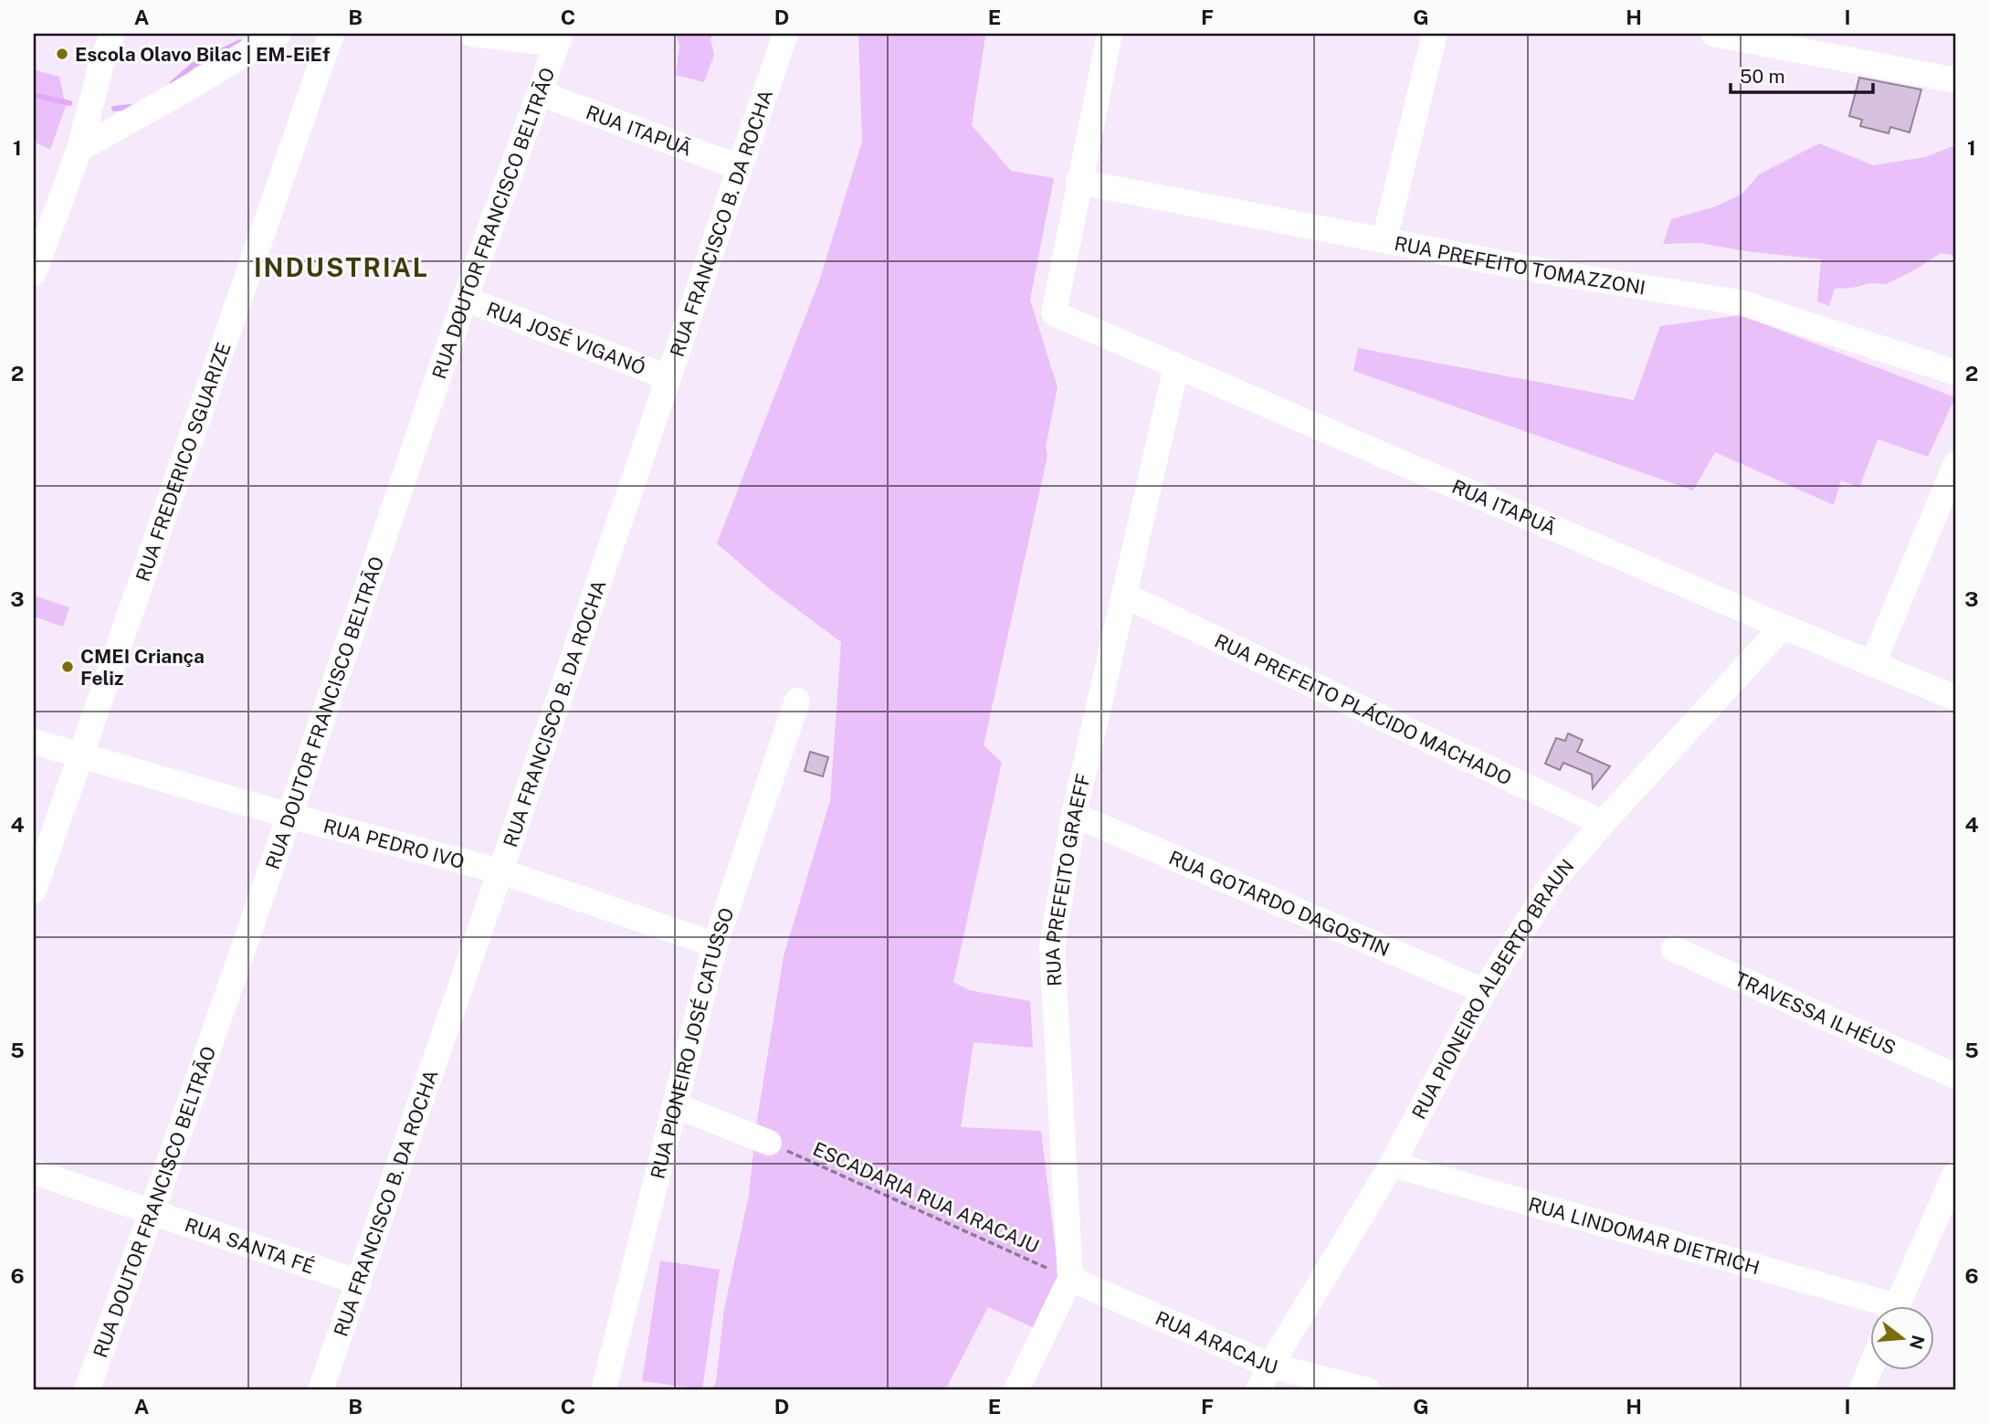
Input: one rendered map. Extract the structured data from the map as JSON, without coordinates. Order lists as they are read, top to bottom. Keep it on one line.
{"streets":{"street":["RUA ITAPUÃ","RUA FRANCISCO B. DA ROCHA","RUA DOUTOR FRANCISCO BELTRÃO","RUA PREFEITO TOMAZZONI","RUA JOSÉ VIGANÓ","RUA FREDERICO SGUARIZE","RUA PREFEITO PLÁCIDO MACHADO","RUA PEDRO IVO","RUA PREFEITO GRAEFF","RUA GOTARDO DAGOSTIN","RUA PIONEIRO ALBERTO BRAUN","TRAVESSA ILHÉUS","RUA PIONEIRO JOSÉ CATUSSO","RUA LINDOMAR DIETRICH","RUA SANTA FÉ","RUA ARACAJU"],"path":["ESCADARIA RUA ARACAJU"]},"crossings":[["RUA ITAPUÃ","RUA FRANCISCO B. DA ROCHA"],["RUA ITAPUÃ","RUA DOUTOR FRANCISCO BELTRÃO"],["RUA ITAPUÃ","RUA PREFEITO TOMAZZONI"],["RUA ITAPUÃ","RUA PREFEITO GRAEFF"],["RUA ITAPUÃ","RUA PIONEIRO ALBERTO BRAUN"],["RUA FRANCISCO B. DA ROCHA","RUA JOSÉ VIGANÓ"],["RUA FRANCISCO B. DA ROCHA","RUA PEDRO IVO"],["RUA FRANCISCO B. DA ROCHA","RUA SANTA FÉ"],["RUA DOUTOR FRANCISCO BELTRÃO","RUA JOSÉ VIGANÓ"],["RUA DOUTOR FRANCISCO BELTRÃO","RUA PEDRO IVO"],["RUA DOUTOR FRANCISCO BELTRÃO","RUA SANTA FÉ"],["RUA FREDERICO SGUARIZE","RUA PEDRO IVO"],["RUA PREFEITO PLÁCIDO MACHADO","RUA PREFEITO GRAEFF"],["RUA PREFEITO PLÁCIDO MACHADO","RUA PIONEIRO ALBERTO BRAUN"],["RUA PEDRO IVO","RUA PIONEIRO JOSÉ CATUSSO"],["RUA PREFEITO GRAEFF","RUA GOTARDO DAGOSTIN"],["RUA PREFEITO GRAEFF","ESCADARIA RUA ARACAJU"],["RUA PREFEITO GRAEFF","RUA ARACAJU"],["RUA GOTARDO DAGOSTIN","RUA PIONEIRO ALBERTO BRAUN"],["RUA PIONEIRO ALBERTO BRAUN","RUA LINDOMAR DIETRICH"],["RUA PIONEIRO ALBERTO BRAUN","RUA ARACAJU"],["ESCADARIA RUA ARACAJU","RUA ARACAJU"]],"districts":["INDUSTRIAL"],"places":["Escola Olavo Bilac | EM-EiEf","CMEI Criança Feliz"],"scale_bar":"50 m","north":"right","grid":{"columns":["A","B","C","D","E","F","G","H","I"],"rows":["1","2","3","4","5","6"]}}
